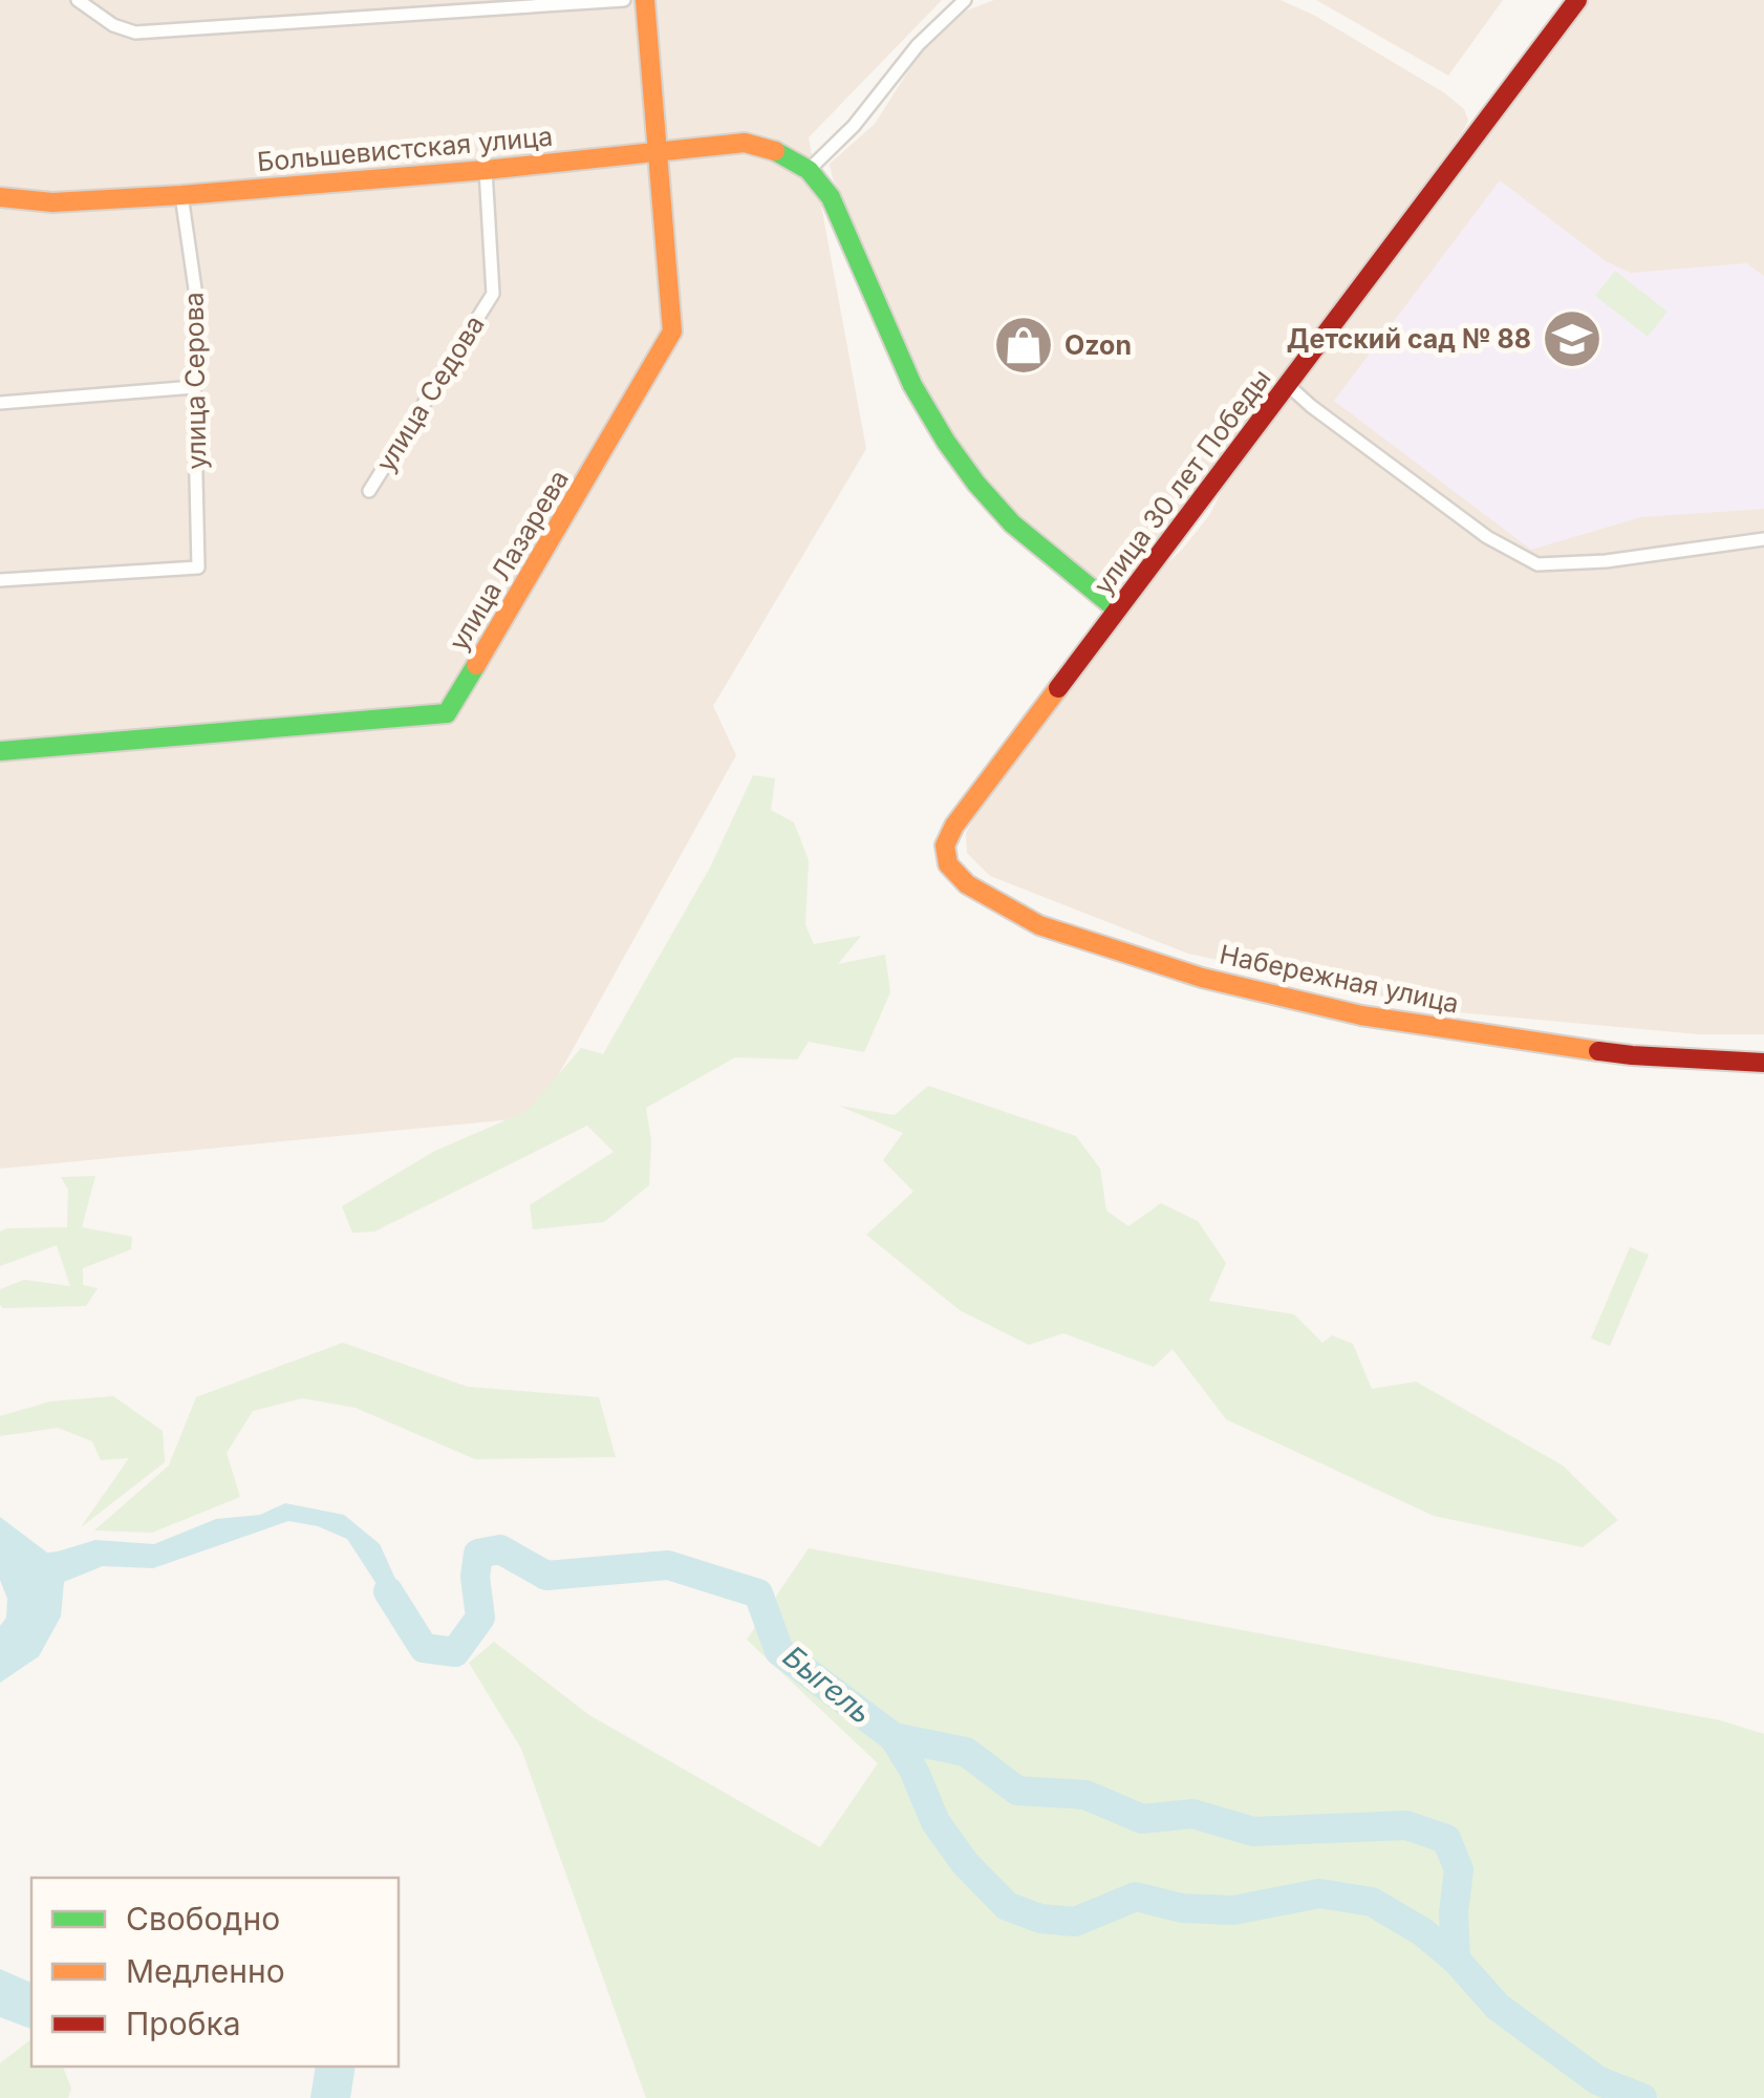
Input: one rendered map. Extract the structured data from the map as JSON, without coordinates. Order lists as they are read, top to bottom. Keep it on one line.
{"streets":{"street":["Большевистская улица","улица Серова","улица Седова","улица 30 лет Победы","улица Лазарева","Набережная улица"]},"crossings":[["Большевистская улица","улица Серова"],["Большевистская улица","улица Седова"],["Большевистская улица","улица Лазарева"],["улица 30 лет Победы","Набережная улица"]],"water":["Быгель"],"places":{"school or university":["Детский сад № 88"],"shop":["Ozon"]},"legend":["Свободно","Медленно","Пробка"]}
